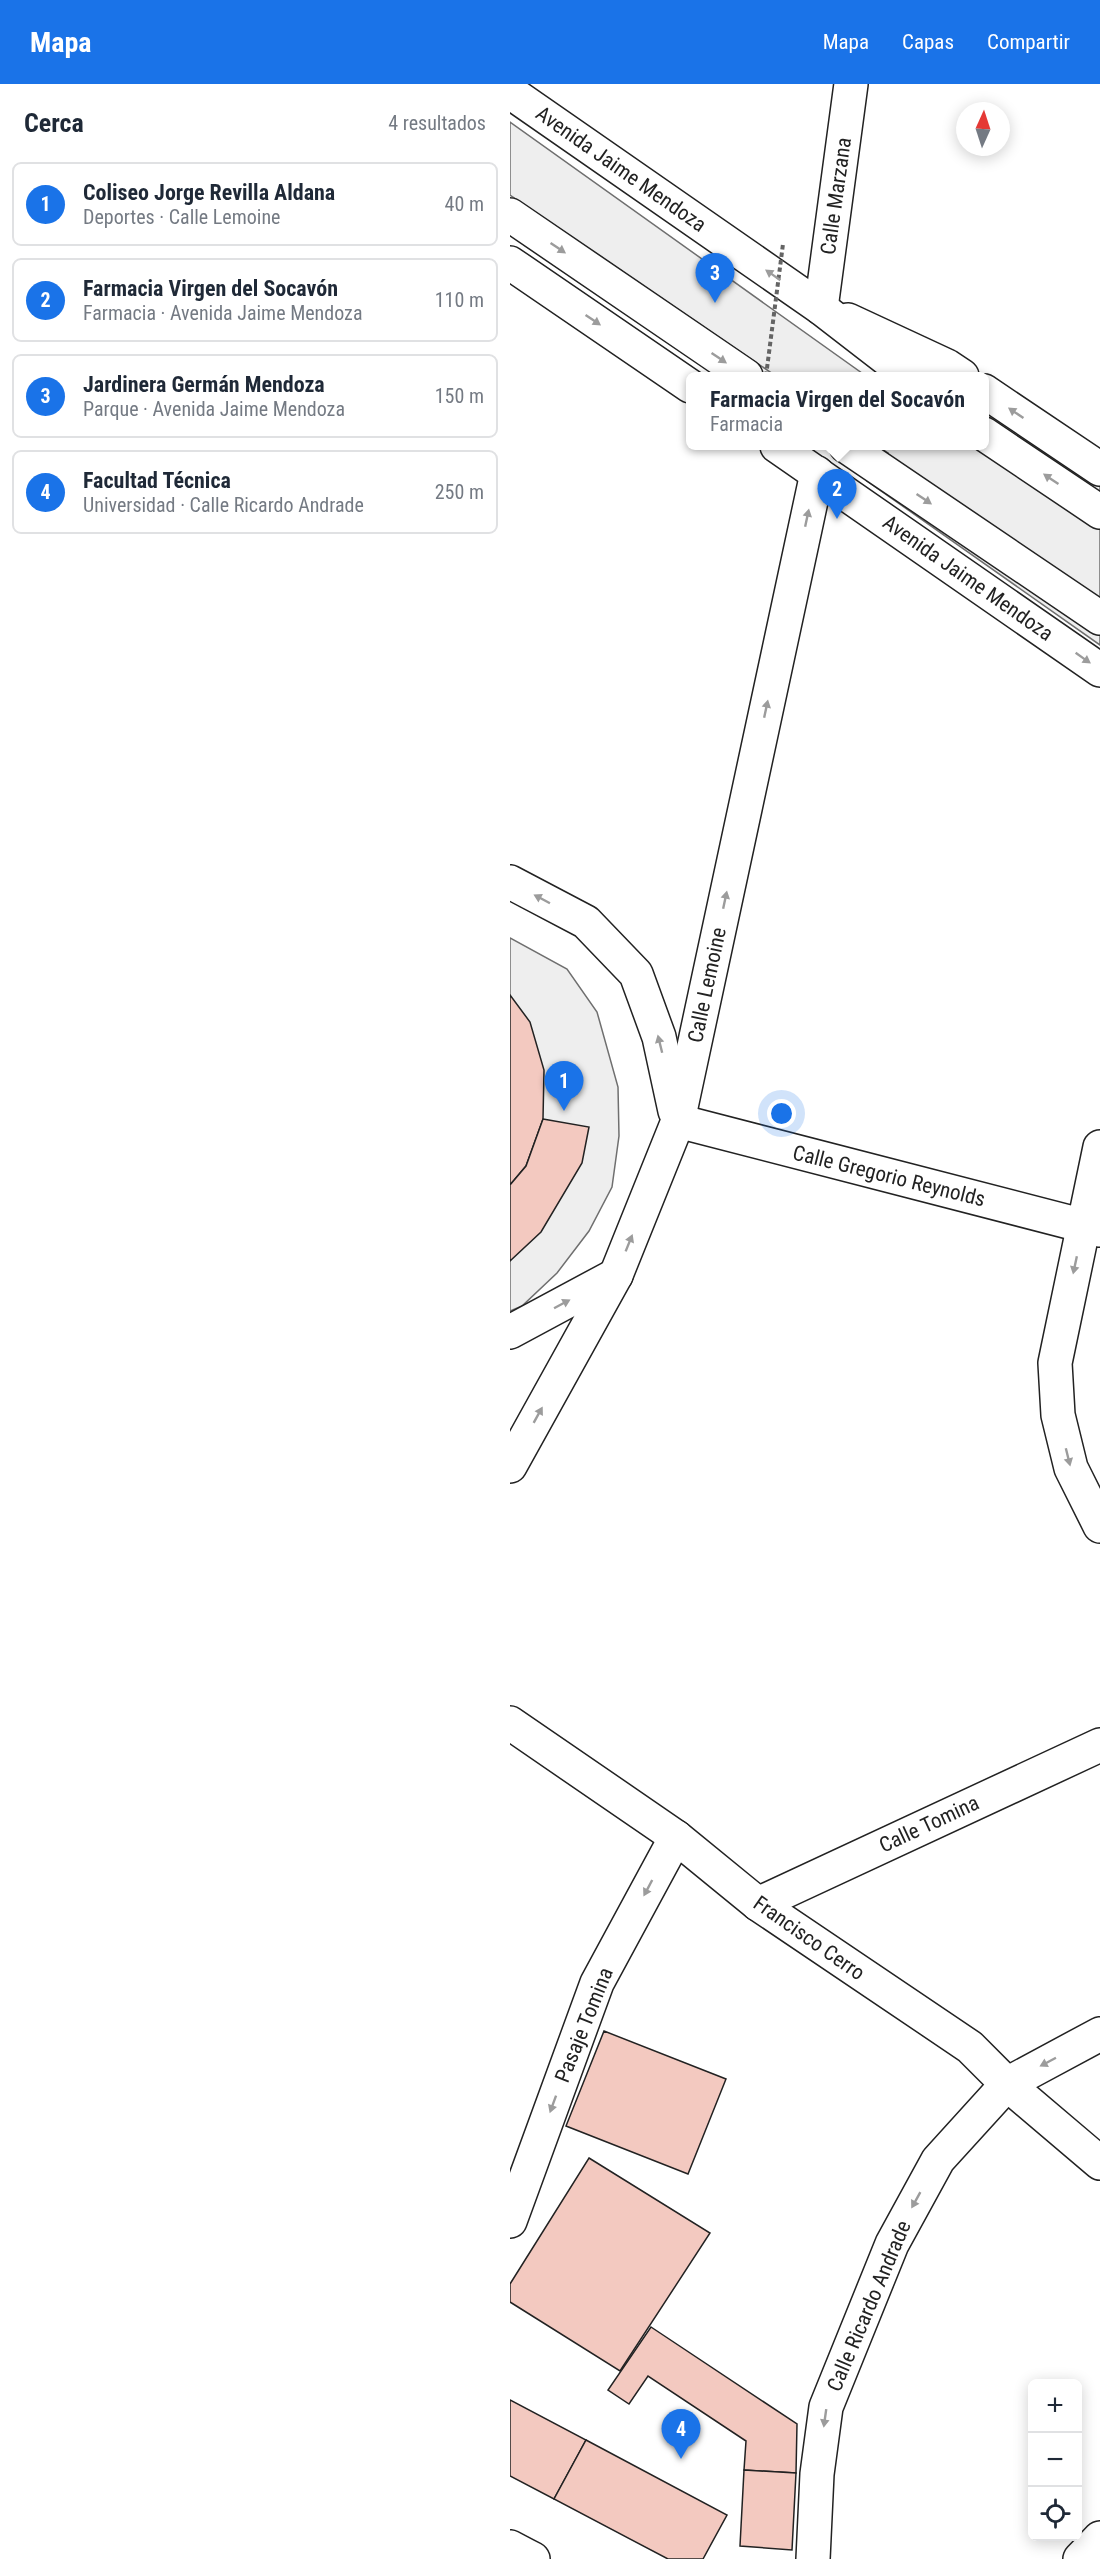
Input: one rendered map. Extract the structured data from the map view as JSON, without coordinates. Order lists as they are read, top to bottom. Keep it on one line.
{"streets":{"street":["Avenida Jaime Mendoza","Calle Marzana","Calle Lemoine","Calle Gregorio Reynolds","Calle Tomina","Francisco Cerro","Pasaje Tomina","Calle Ricardo Andrade"]},"crossings":[["Avenida Jaime Mendoza","Calle Marzana"],["Avenida Jaime Mendoza","Calle Lemoine"],["Calle Lemoine","Calle Gregorio Reynolds"],["Calle Tomina","Francisco Cerro"],["Francisco Cerro","Pasaje Tomina"],["Francisco Cerro","Calle Ricardo Andrade"]],"one_way":["Calle Lemoine","Pasaje Tomina","Calle Ricardo Andrade"],"north":"top","page":{"header":"Mapa","nav":["Mapa","Capas","Compartir"],"heading":["Cerca","4 resultados"],"list":[{"mark":"1","name":"Coliseo Jorge Revilla Aldana","note":"Deportes · Calle Lemoine","value":"40 m"},{"mark":"2","name":"Farmacia Virgen del Socavón","note":"Farmacia · Avenida Jaime Mendoza","value":"110 m"},{"mark":"3","name":"Jardinera Germán Mendoza","note":"Parque · Avenida Jaime Mendoza","value":"150 m"},{"mark":"4","name":"Facultad Técnica","note":"Universidad · Calle Ricardo Andrade","value":"250 m"}],"pins":["3","2","1","4"],"popup":["Farmacia Virgen del Socavón","Farmacia"],"map_buttons":["+","−"]}}
